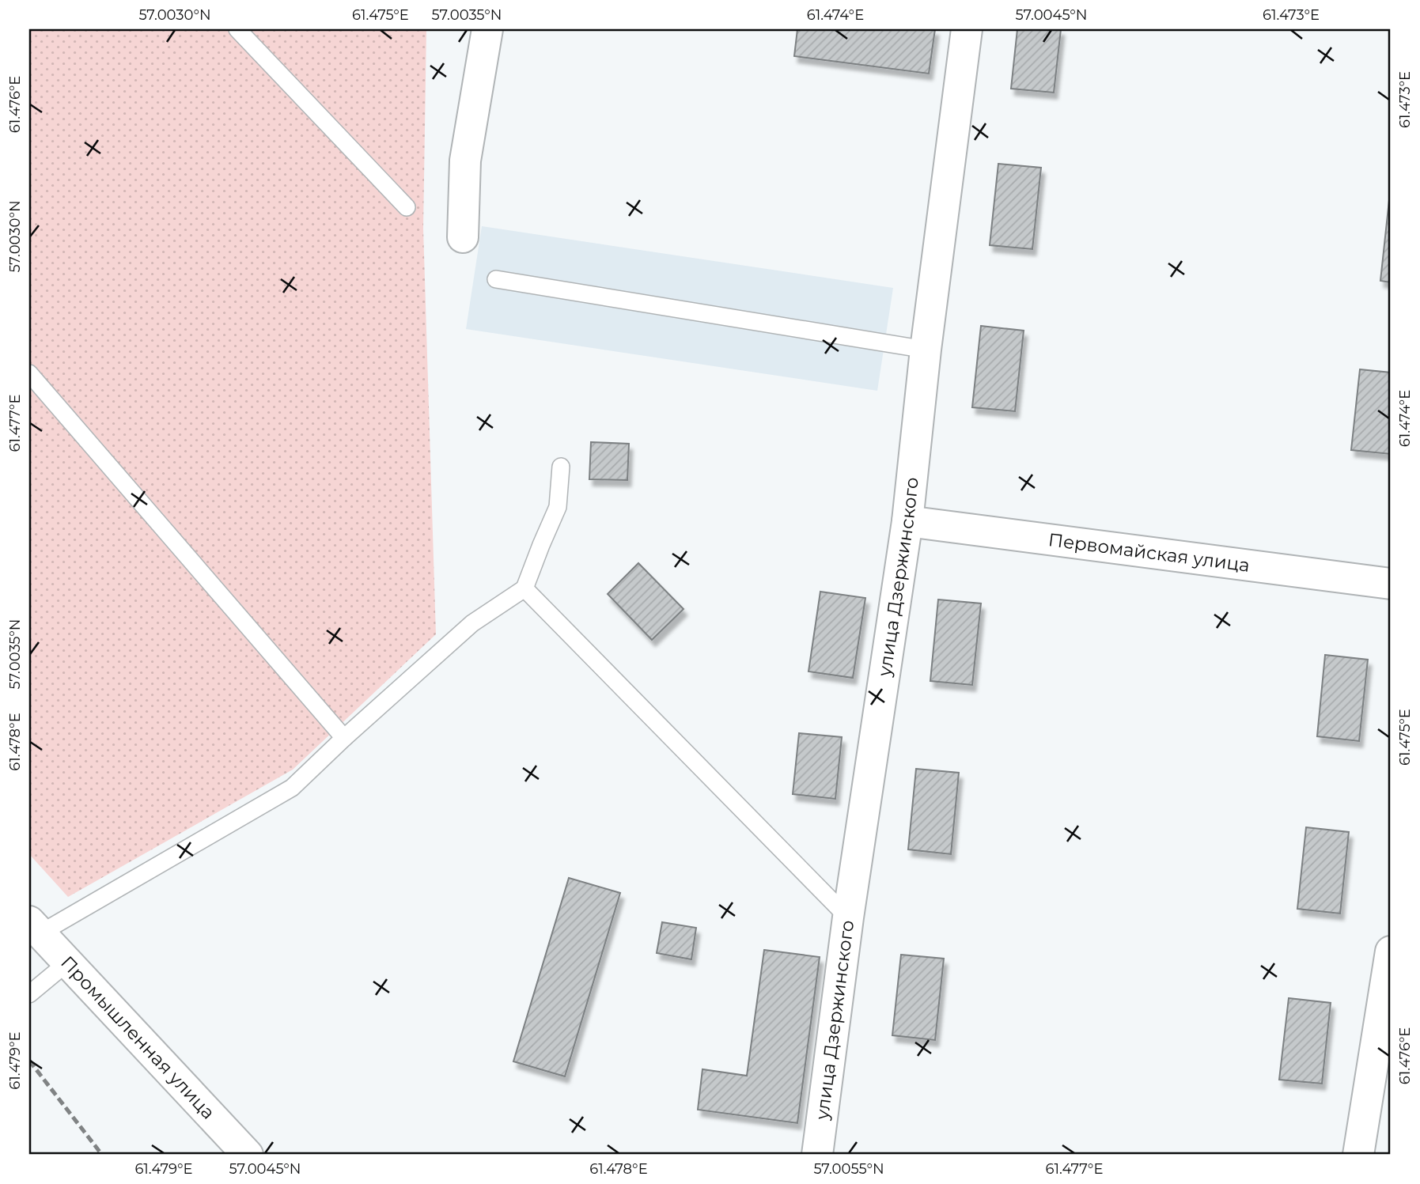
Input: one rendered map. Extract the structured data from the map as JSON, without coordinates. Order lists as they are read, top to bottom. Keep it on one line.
{"streets":{"street":["Первомайская улица","улица Дзержинского","Промышленная улица"]},"crossings":[["Первомайская улица","улица Дзержинского"]],"coordinates":["57.0030°N","61.475°E","57.0035°N","61.474°E","57.0045°N","61.473°E","61.476°E","61.477°E","61.478°E","61.479°E","57.0055°N"]}
